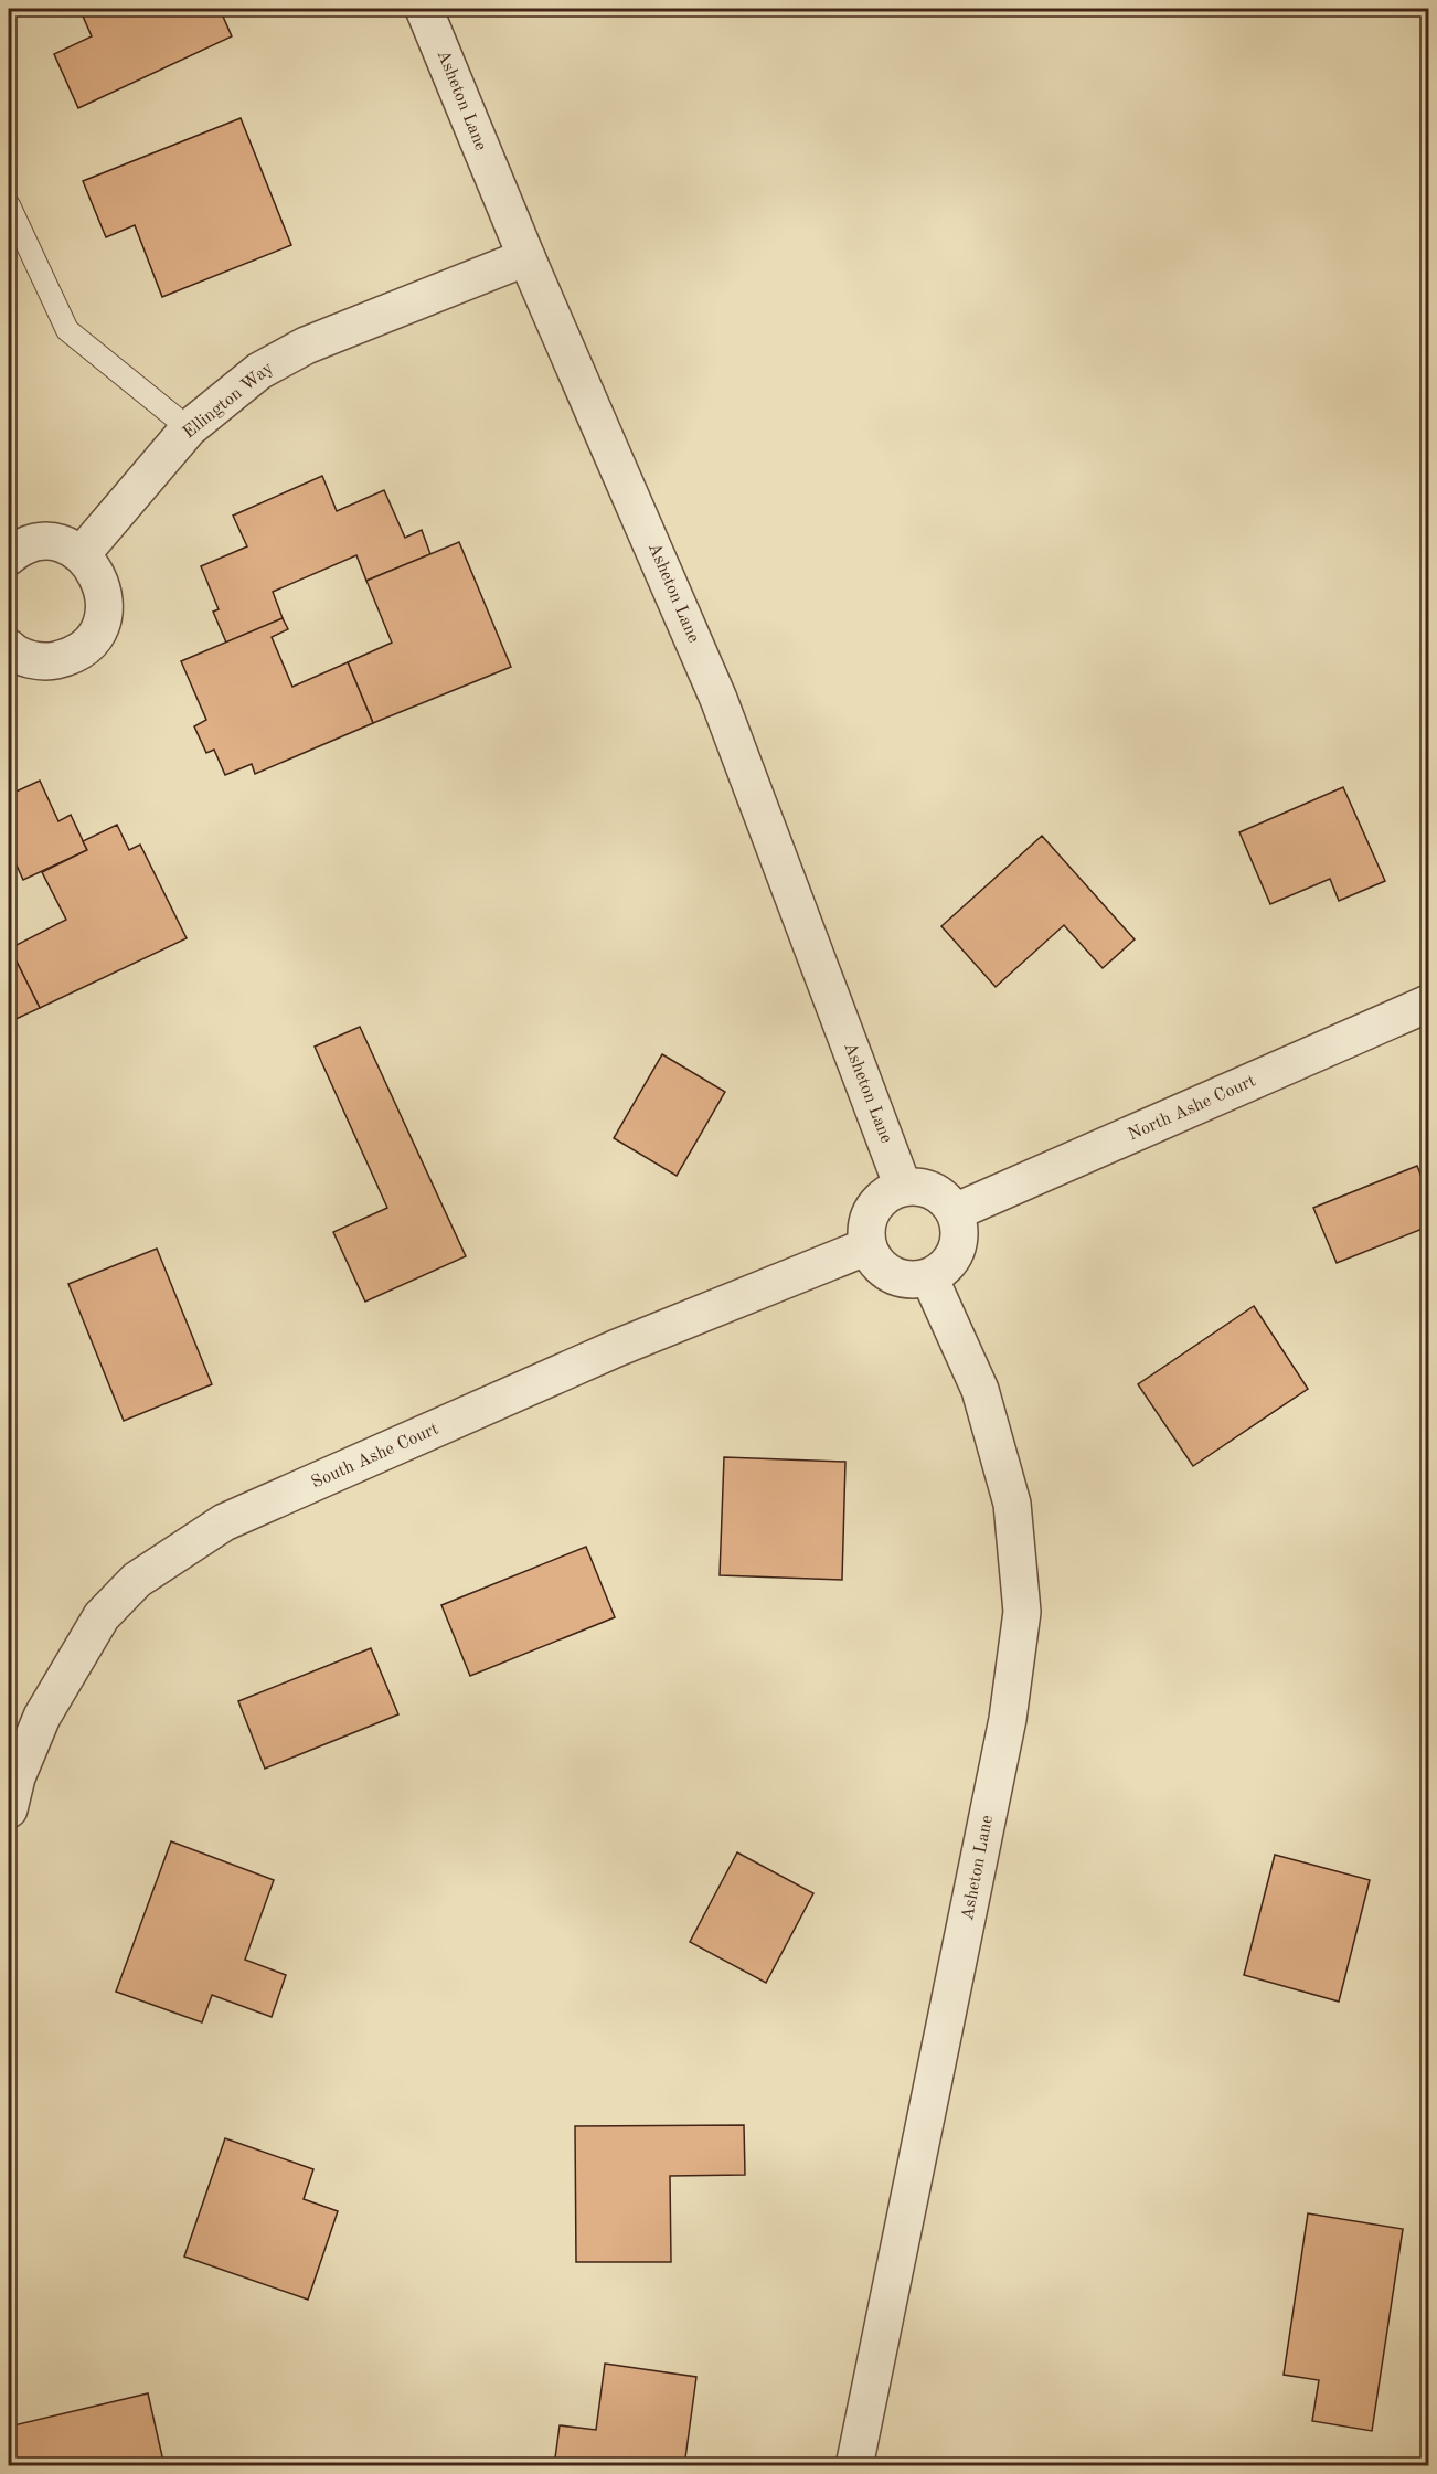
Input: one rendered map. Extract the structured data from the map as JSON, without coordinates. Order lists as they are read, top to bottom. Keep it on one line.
{"streets":{"street":["Asheton Lane","Ellington Way","North Ashe Court","South Ashe Court"]},"crossings":[["Asheton Lane","Ellington Way"],["Asheton Lane","North Ashe Court"],["Asheton Lane","South Ashe Court"],["North Ashe Court","South Ashe Court"]]}
